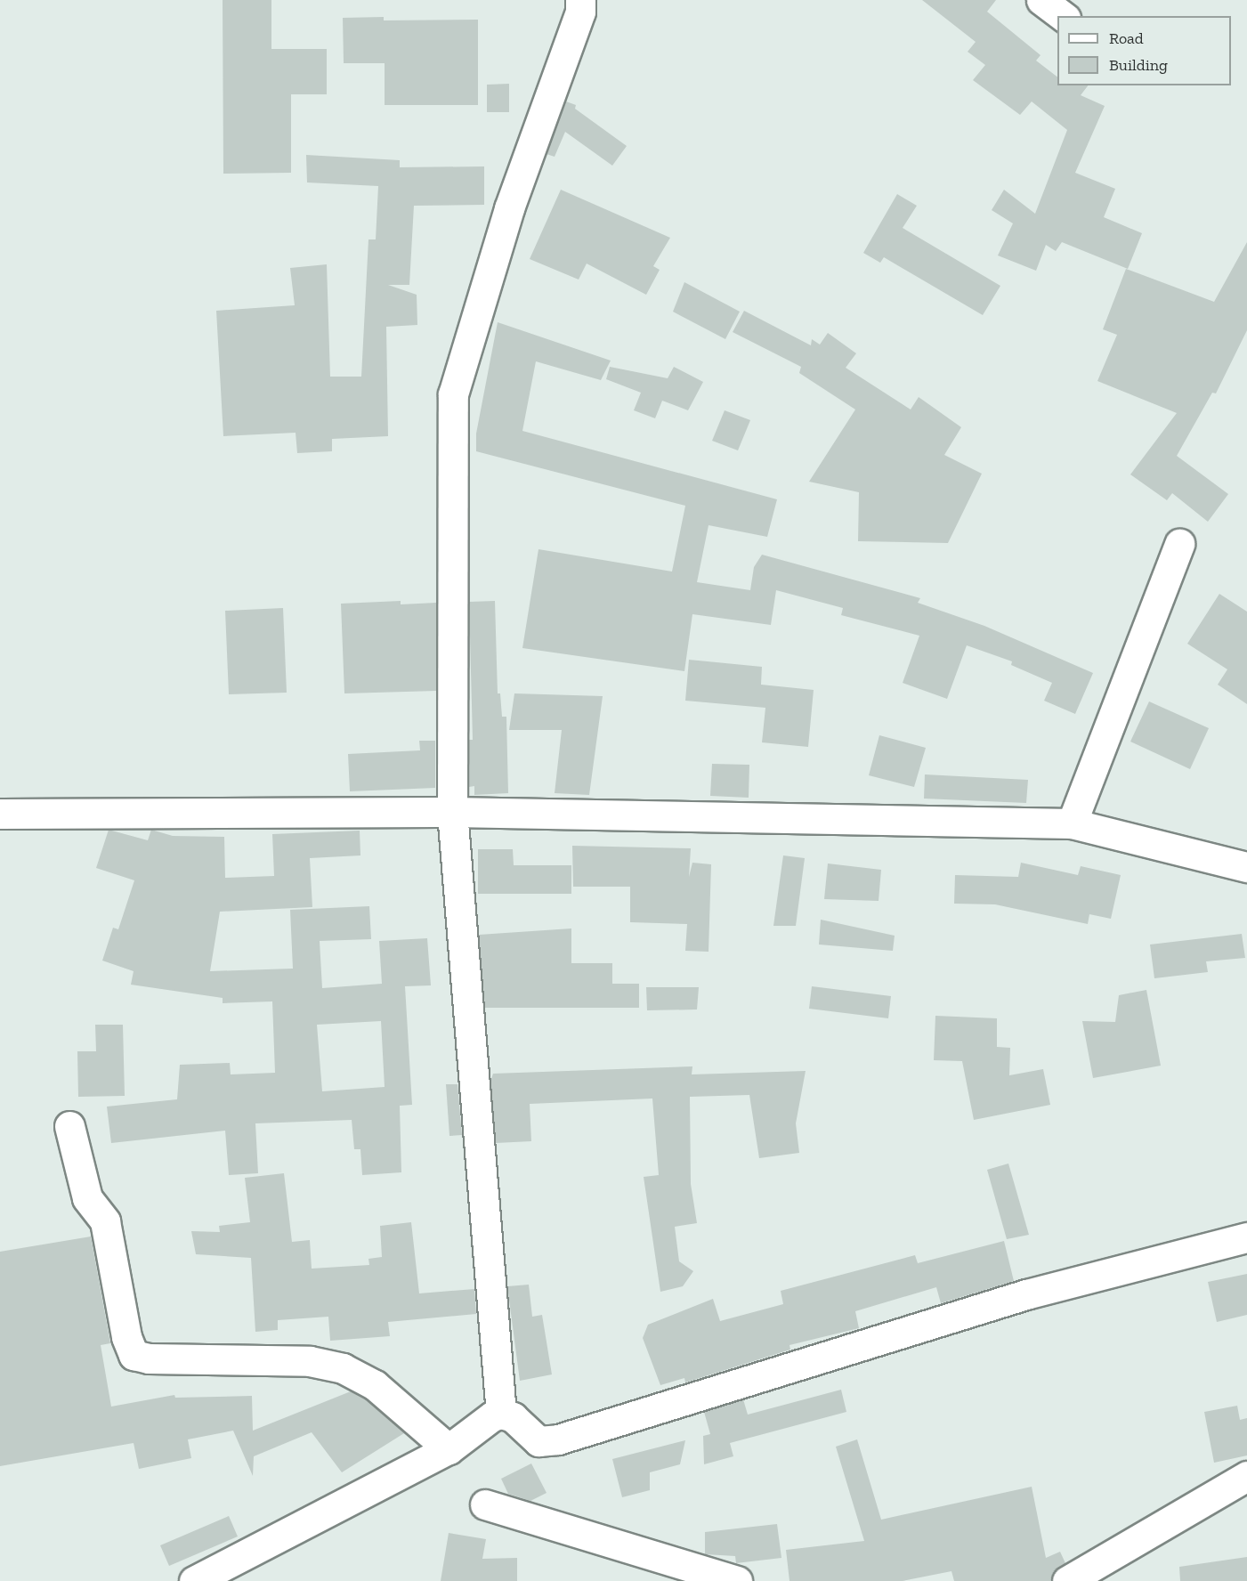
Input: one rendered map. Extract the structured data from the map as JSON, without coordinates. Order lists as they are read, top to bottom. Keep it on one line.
{"legend":["Road","Building"]}
